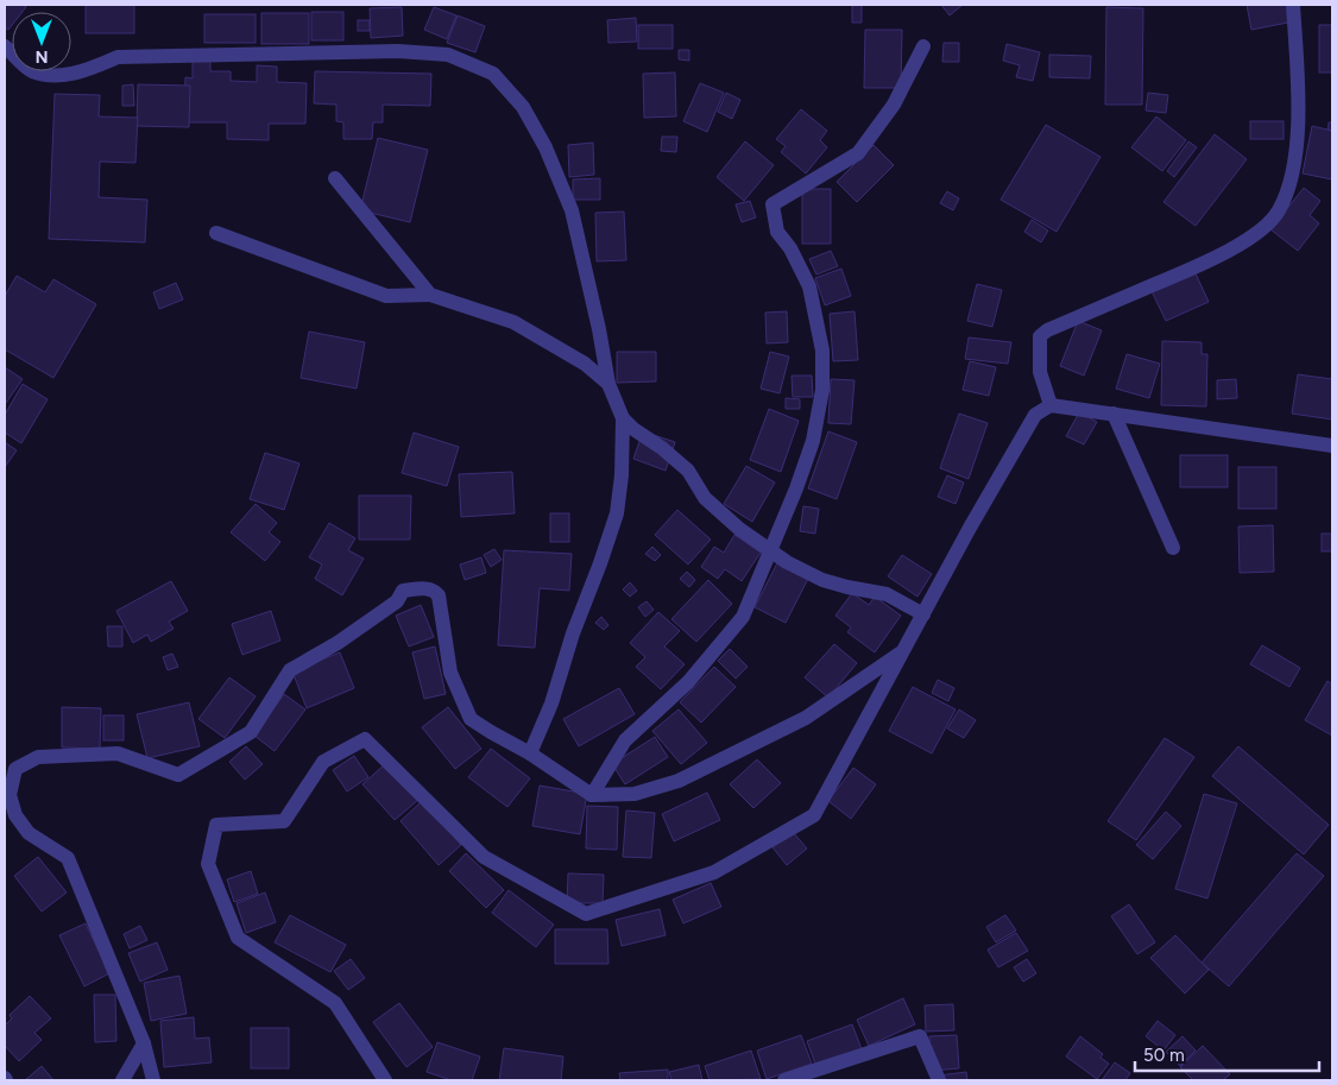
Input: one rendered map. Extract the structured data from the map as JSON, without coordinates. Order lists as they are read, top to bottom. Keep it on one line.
{"scale_bar":"50 m","north":"bottom"}
